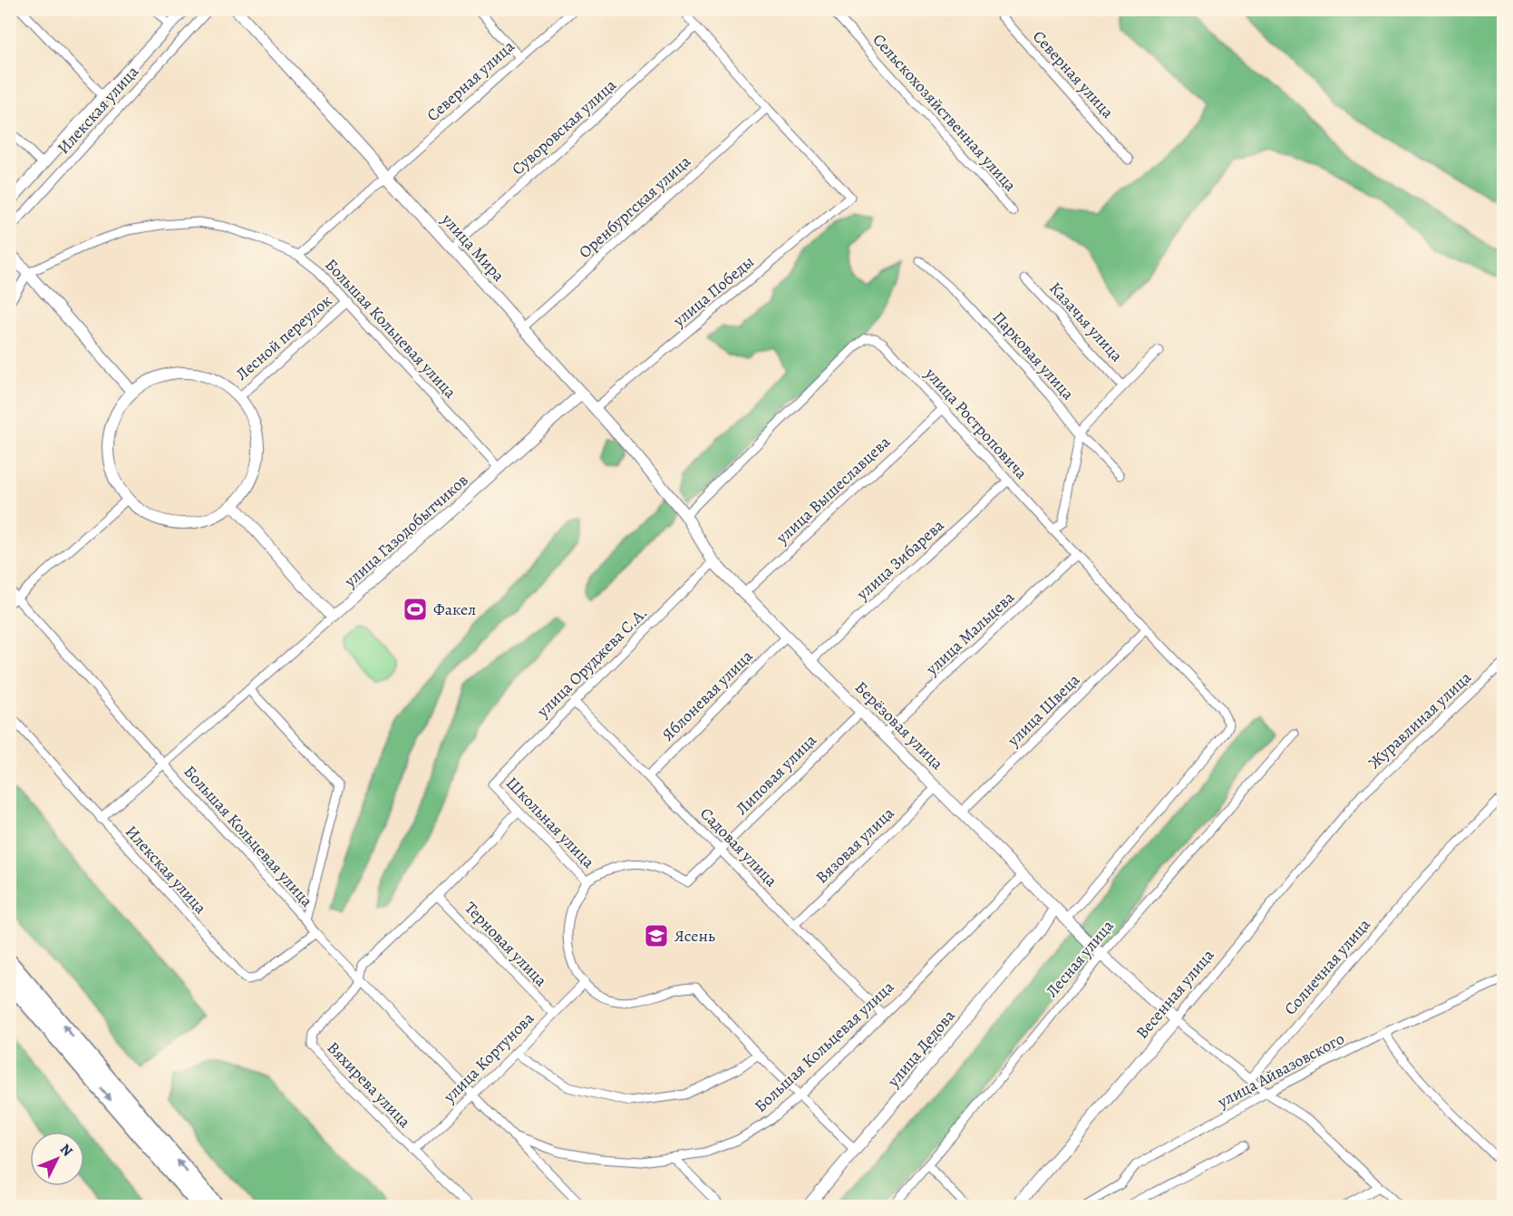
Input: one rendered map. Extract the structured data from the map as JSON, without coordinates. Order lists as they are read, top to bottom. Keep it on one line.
{"streets":{"street":["Северная улица","Илекская улица","Сельскохозяйственная улица","Суворовская улица","Оренбургская улица","улица Мира","улица Победы","Казачья улица","Большая Кольцевая улица","Лесной переулок","Парковая улица","улица Ростроповича","улица Вышеславцева","улица Газодобытчиков","улица Зибарева","улица Мальцева","улица Оруджева С.А.","Яблоневая улица","улица Швеца","Журавлиная улица","Берёзовая улица","Липовая улица","Школьная улица","Вязовая улица","Садовая улица","Терновая улица","Лесная улица","Солнечная улица","Весенная улица","улица Дедова","улица Кортунова","улица Айвазовского","Вяхирева улица"]},"crossings":[["Северная улица","улица Мира"],["Северная улица","Большая Кольцевая улица"],["Илекская улица","Большая Кольцевая улица"],["Илекская улица","улица Газодобытчиков"],["Суворовская улица","улица Мира"],["Оренбургская улица","улица Мира"],["Оренбургская улица","улица Победы"],["улица Мира","улица Победы"],["улица Мира","улица Ростроповича"],["улица Мира","улица Газодобытчиков"],["улица Мира","Берёзовая улица"],["Большая Кольцевая улица","Лесной переулок"],["Большая Кольцевая улица","улица Газодобытчиков"],["Большая Кольцевая улица","Берёзовая улица"],["Большая Кольцевая улица","Школьная улица"],["Большая Кольцевая улица","Садовая улица"],["Большая Кольцевая улица","улица Кортунова"],["Большая Кольцевая улица","Вяхирева улица"],["улица Ростроповича","улица Вышеславцева"],["улица Ростроповича","улица Зибарева"],["улица Ростроповича","улица Мальцева"],["улица Ростроповича","улица Швеца"],["улица Ростроповича","Берёзовая улица"],["улица Вышеславцева","Берёзовая улица"],["улица Зибарева","Берёзовая улица"],["улица Мальцева","Берёзовая улица"],["улица Оруджева С.А.","Берёзовая улица"],["улица Оруджева С.А.","Школьная улица"],["улица Оруджева С.А.","Садовая улица"],["Яблоневая улица","Берёзовая улица"],["Яблоневая улица","Садовая улица"],["улица Швеца","Берёзовая улица"],["Журавлиная улица","Весенная улица"],["Берёзовая улица","Липовая улица"],["Берёзовая улица","Вязовая улица"],["Берёзовая улица","Лесная улица"],["Берёзовая улица","Весенная улица"],["Берёзовая улица","улица Дедова"],["Липовая улица","Школьная улица"],["Липовая улица","Садовая улица"],["Школьная улица","улица Дедова"],["Школьная улица","улица Кортунова"],["Вязовая улица","Садовая улица"],["Терновая улица","улица Кортунова"],["улица Кортунова","Вяхирева улица"]],"places":{"sports":["Факел"],"school or university":["Ясень"]},"north":"top right"}
